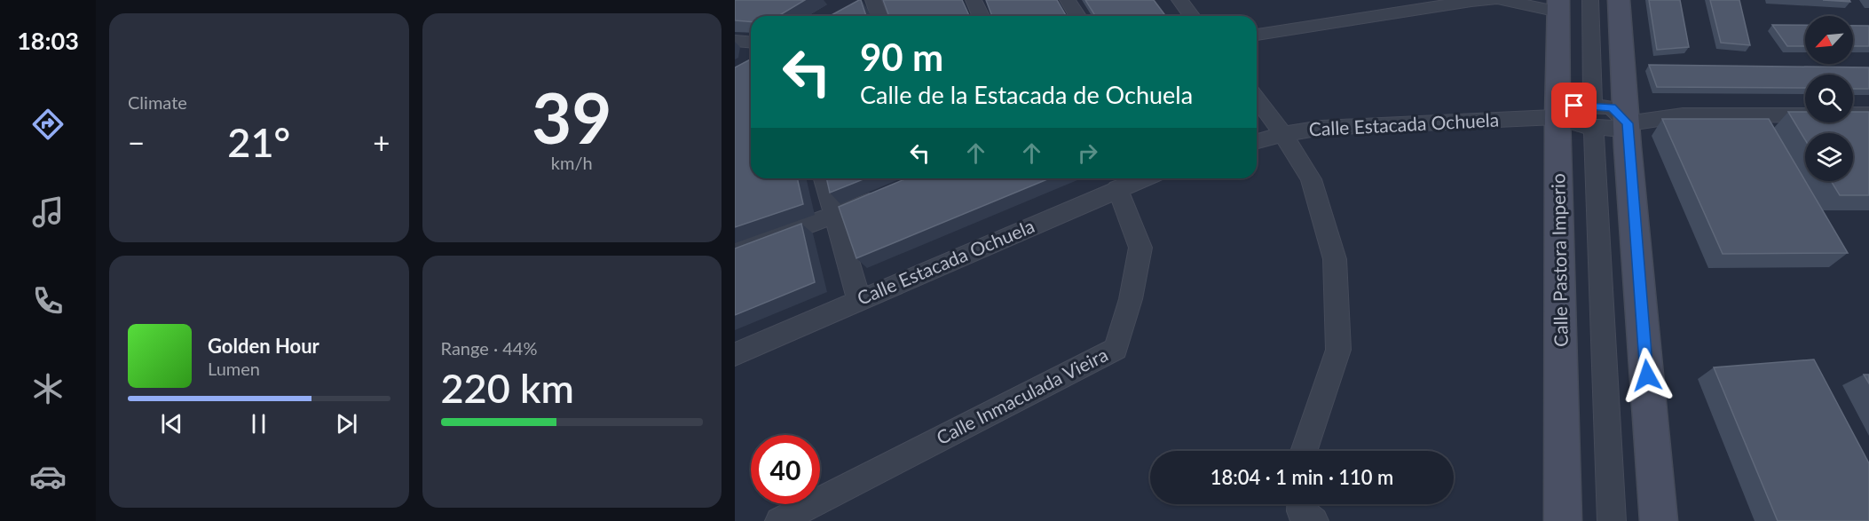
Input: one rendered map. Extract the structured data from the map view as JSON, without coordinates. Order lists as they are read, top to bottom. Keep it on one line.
{"streets":{"street":["Calle Estacada Ochuela","Calle Pastora Imperio","Calle Inmaculada Vieira"]},"crossings":[["Calle Estacada Ochuela","Calle Pastora Imperio"],["Calle Estacada Ochuela","Calle Inmaculada Vieira"]],"north":"bottom left","page":{"tabs":"18:03","tile":["Climate",["39","km/h"],["Range · 44%","220 km"]],"turn":["90 m","Calle de la Estacada de Ochuela"],"heat":["−","21°","+"],"song":["Golden Hour","Lumen"],"limit":"40","trip":"18:04 · 1 min · 110 m"}}
